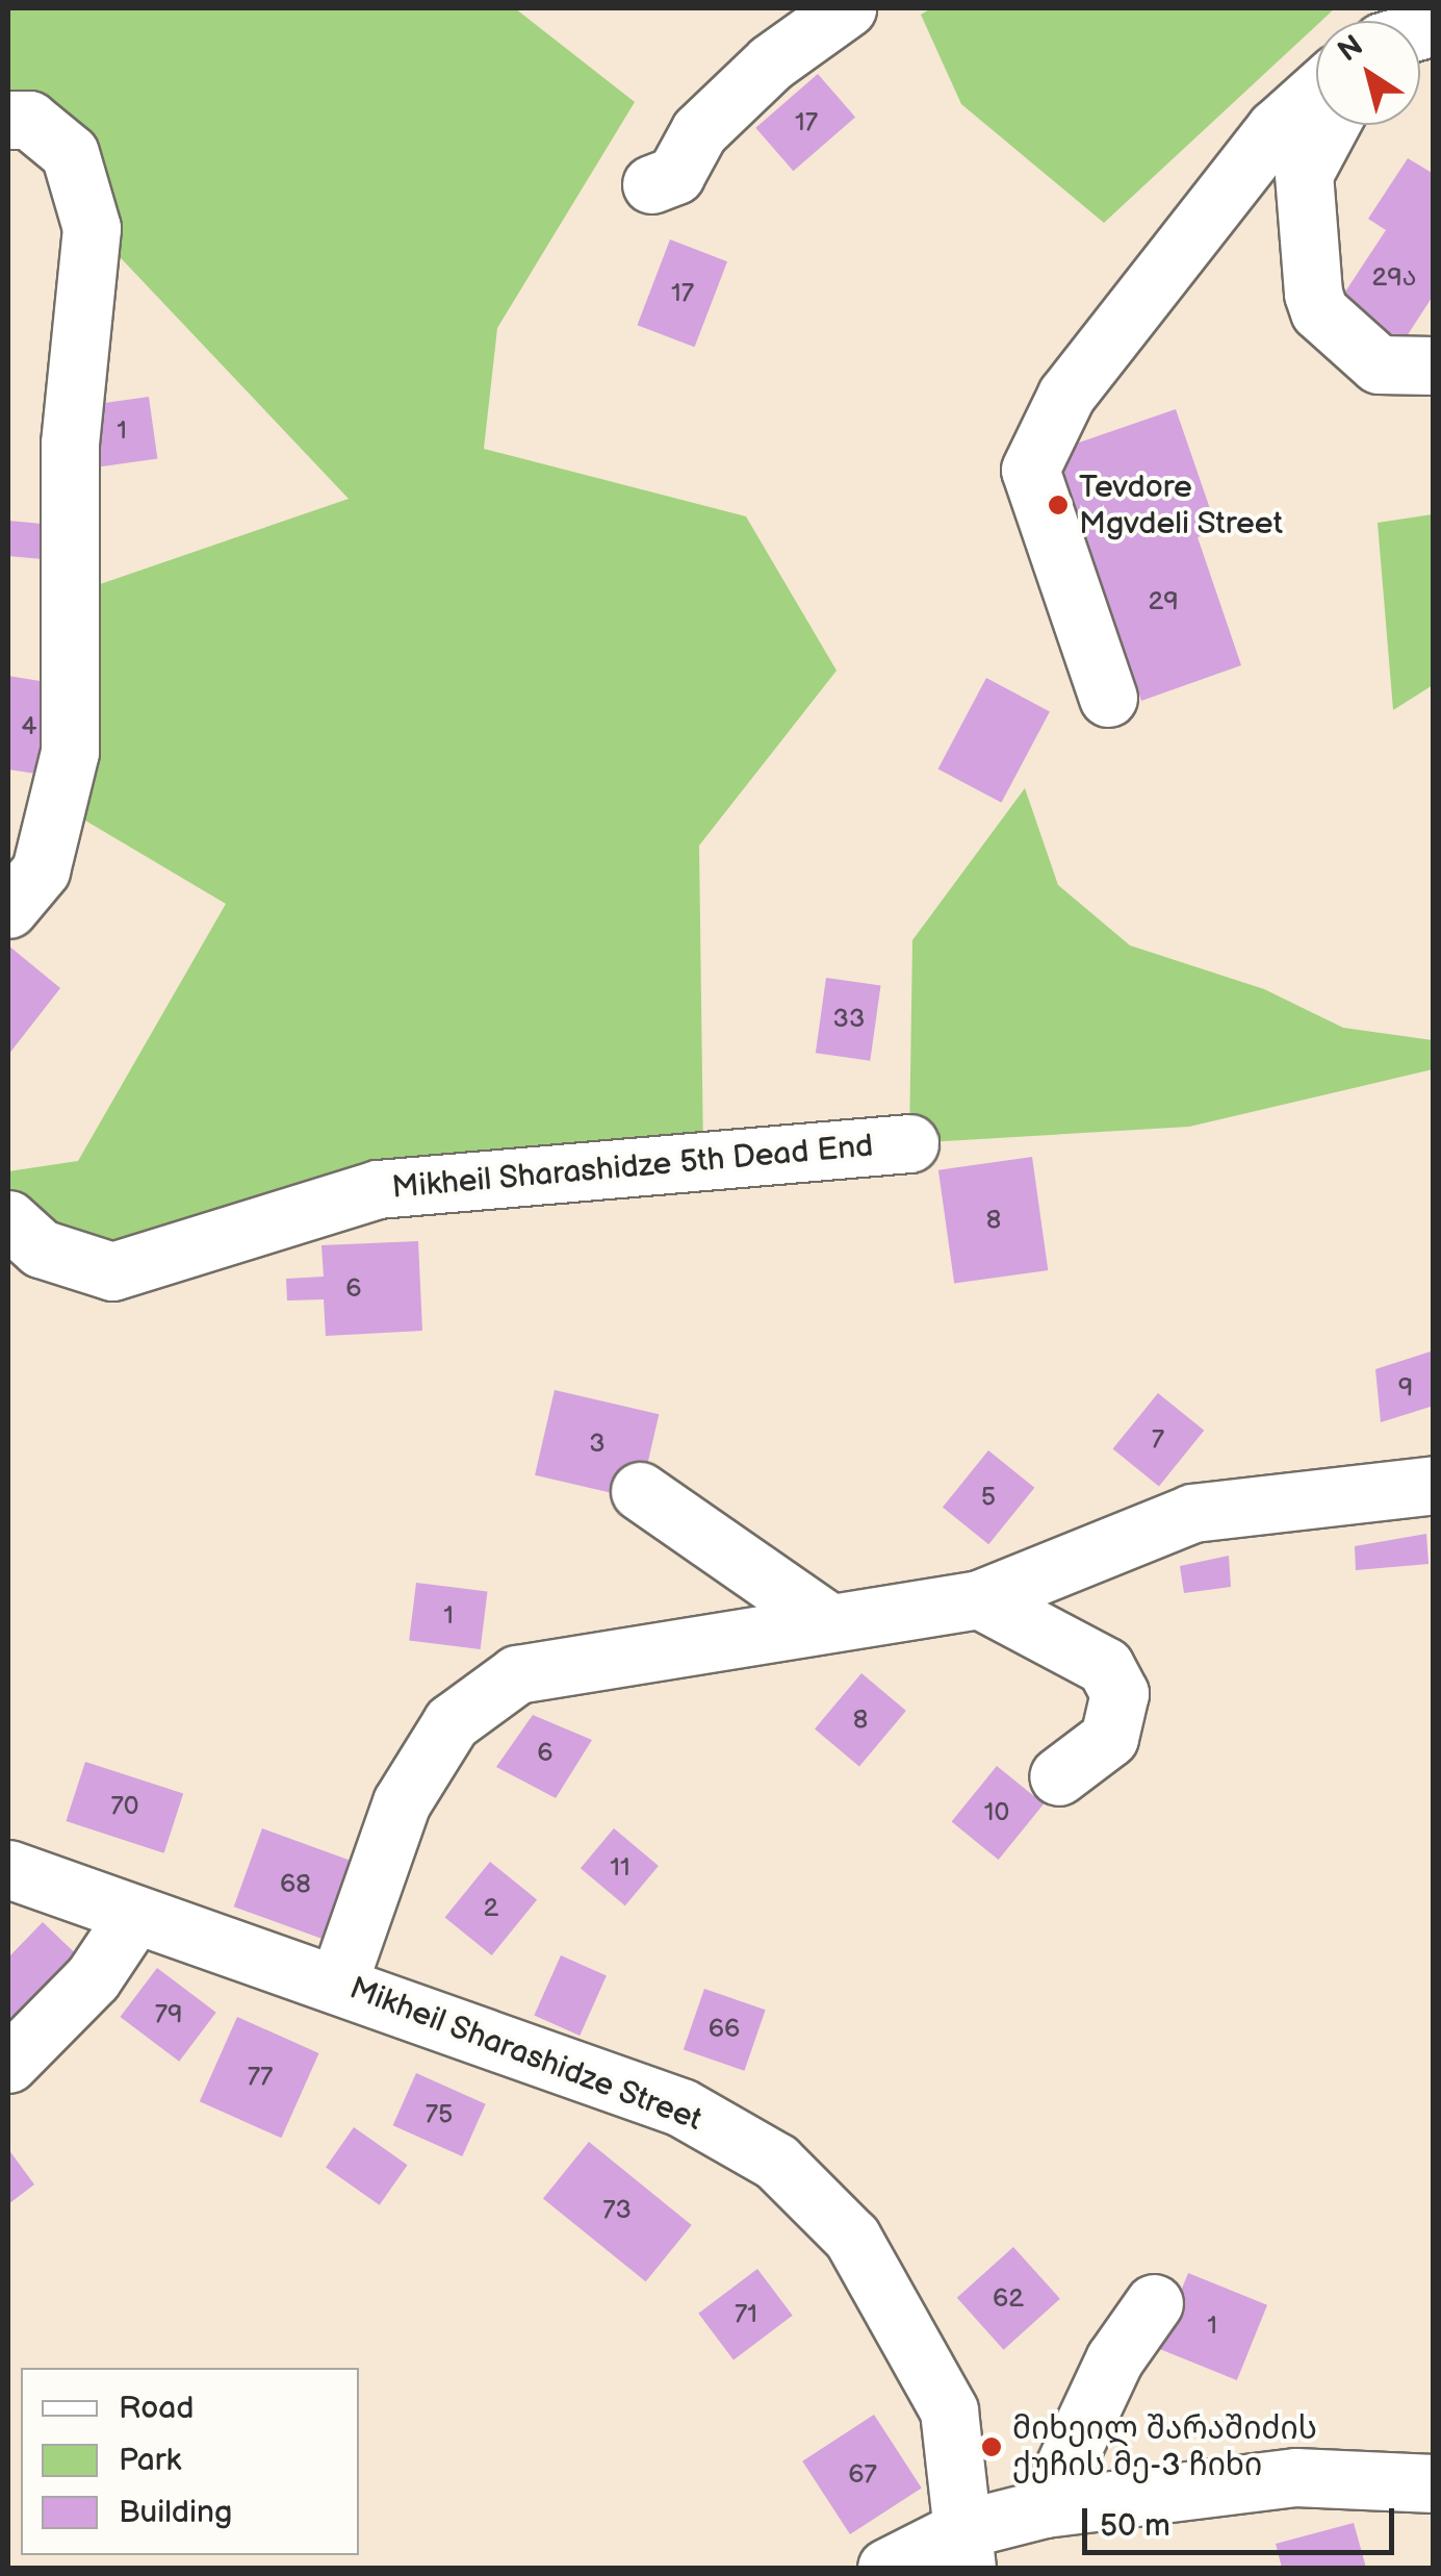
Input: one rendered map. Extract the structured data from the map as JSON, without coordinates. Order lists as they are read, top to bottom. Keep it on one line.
{"streets":{"street":["Mikheil Sharashidze 5th Dead End","Mikheil Sharashidze Street"]},"places":["Tevdore Mgvdeli Street","მიხეილ შარაშიძის ქუჩის მე-3 ჩიხი"],"house_numbers":["17","29ა","17","1","29","4","33","8","6","9","7","3","5","1","8","6","70","10","11","68","2","79","66","77","75","73","62","71","1","67"],"legend":["Road","Park","Building"],"scale_bar":"50 m","north":"top left"}
